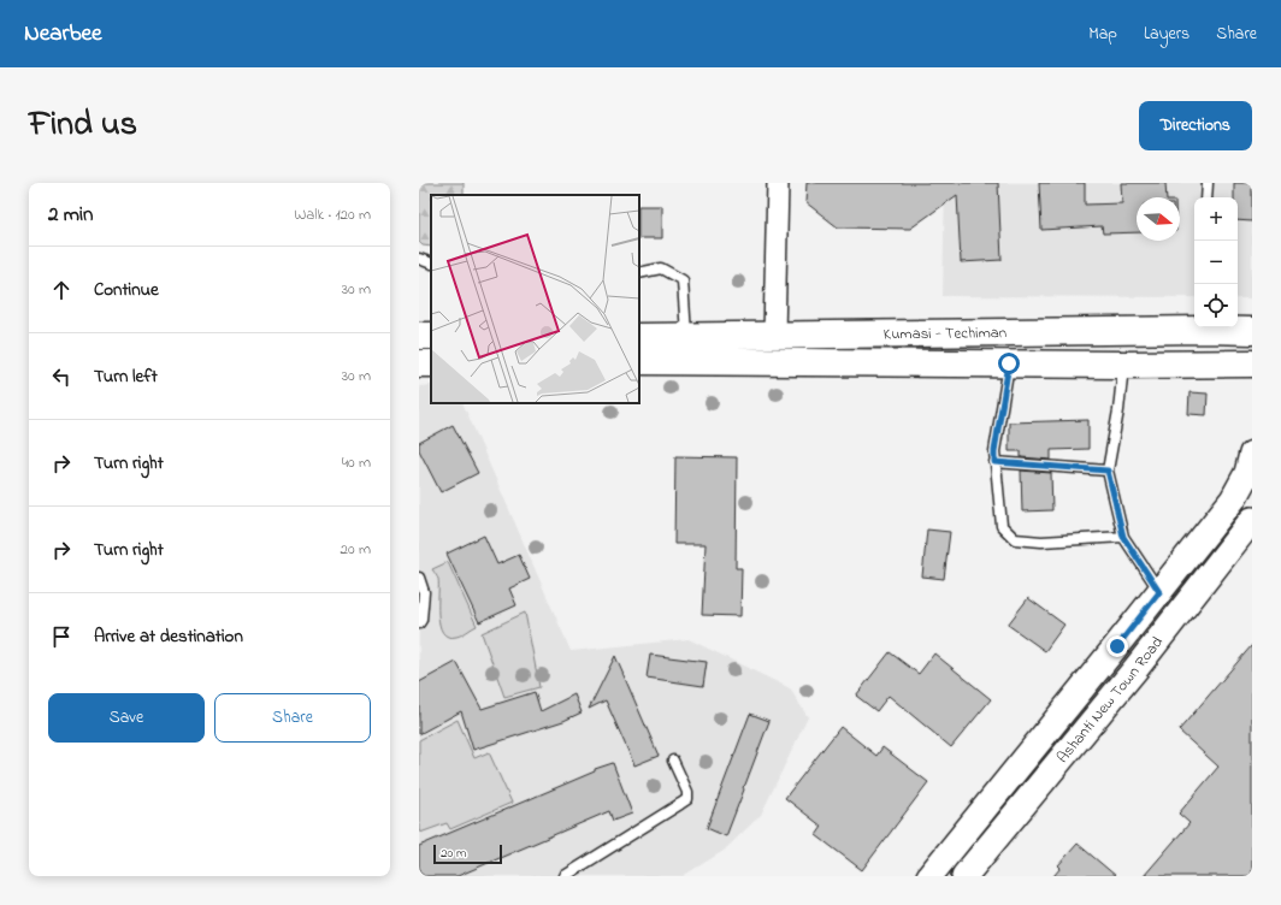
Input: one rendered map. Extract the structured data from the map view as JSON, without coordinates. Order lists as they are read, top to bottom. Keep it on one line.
{"streets":{"main road":["Kumasi - Techiman"],"street":["Ashanti New Town Road"]},"scale_bar":"20 m","north":"right","page":{"header":"Nearbee","nav":["Map","Layers","Share"],"title":"Find us","buttons":["Directions",["Save","Share"]],"heading":["2 min","Walk · 120 m"],"map_buttons":["+","−"],"list":[["Continue","30 m"],["Turn left","30 m"],["Turn right","40 m"],["Turn right","20 m"],"Arrive at destination"],"scale":"20 m"}}
